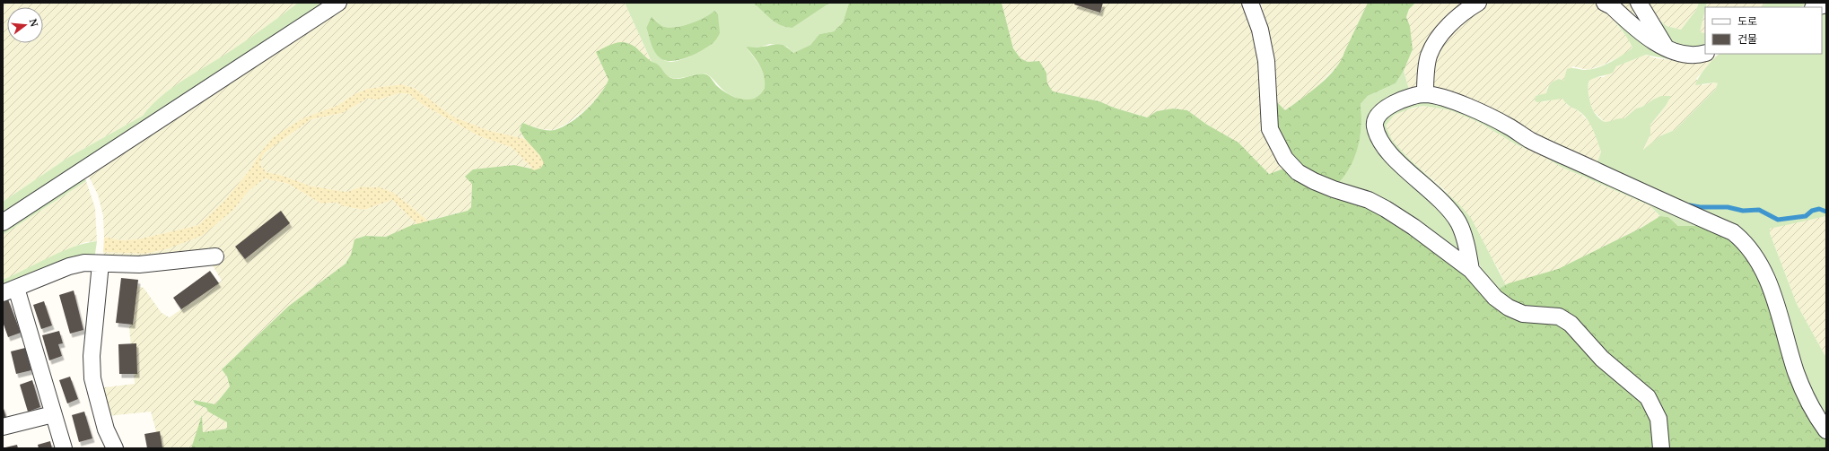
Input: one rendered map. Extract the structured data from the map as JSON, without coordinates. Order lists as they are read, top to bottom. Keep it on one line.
{"legend":["도로","건물"],"north":"right"}
